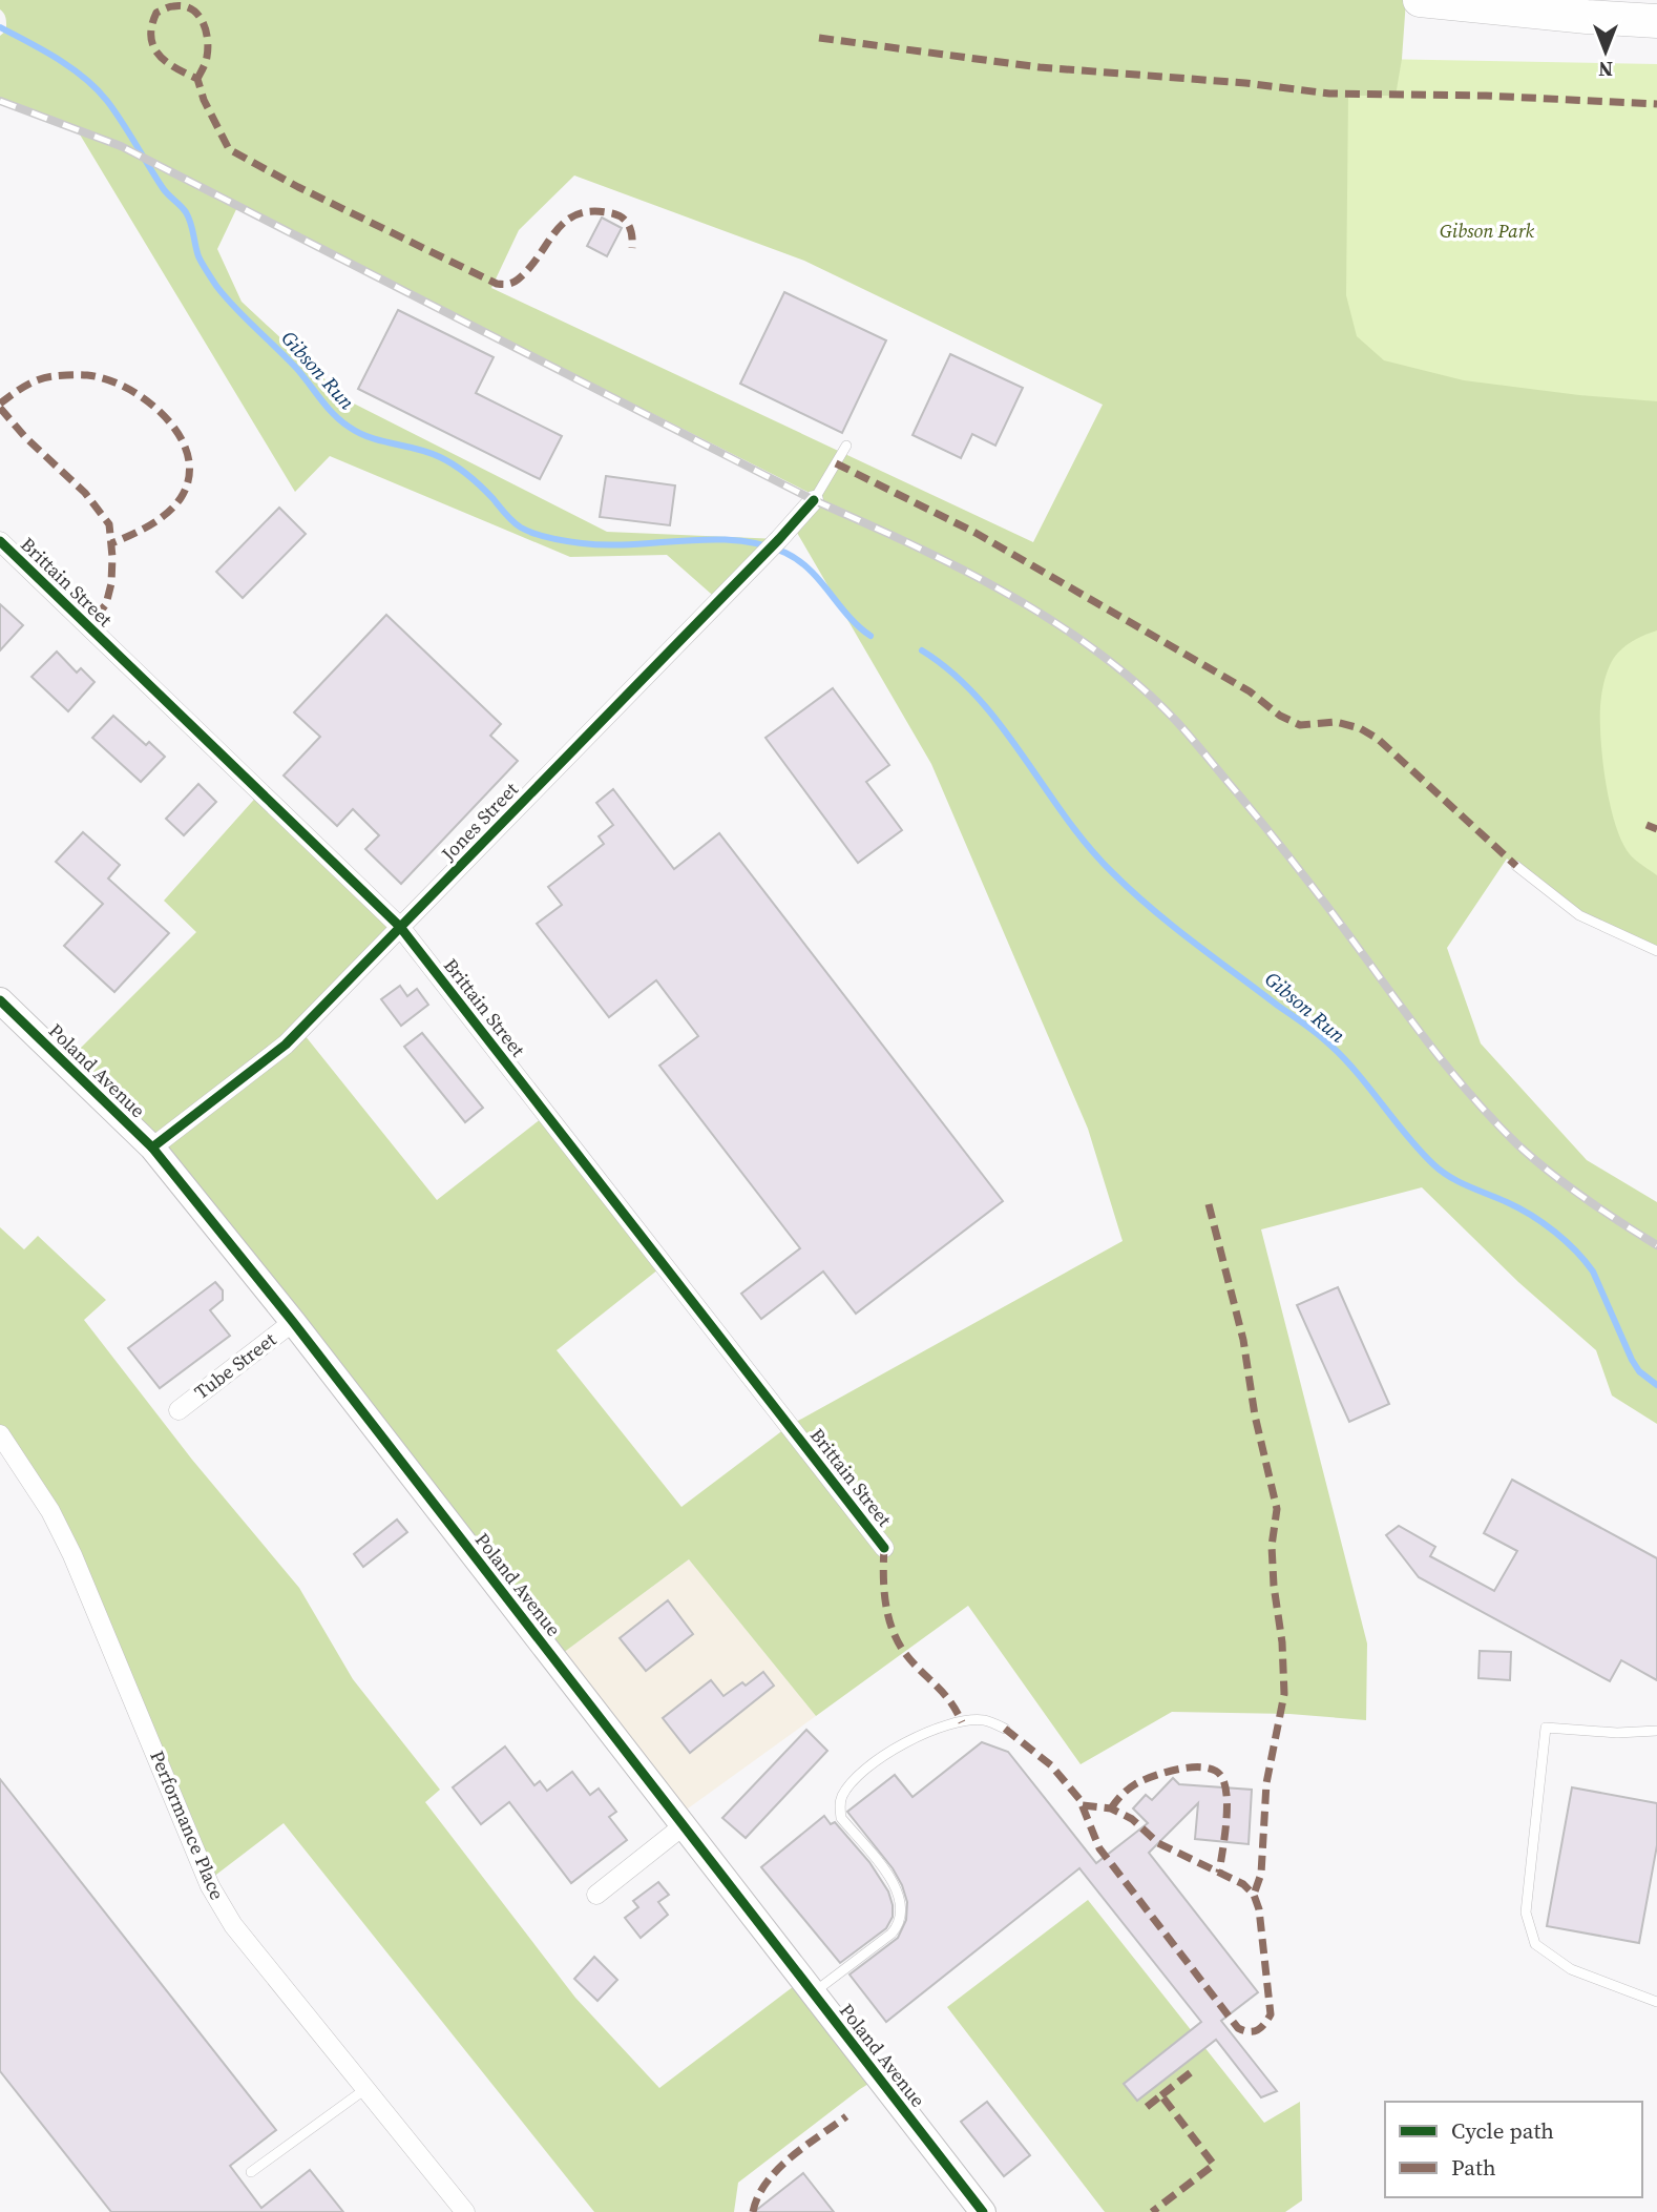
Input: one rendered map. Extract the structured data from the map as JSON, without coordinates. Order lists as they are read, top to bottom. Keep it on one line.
{"streets":{"main road":["Poland Avenue"],"street":["Brittain Street","Jones Street","Tube Street","Performance Place"]},"crossings":[["Brittain Street","Jones Street"],["Jones Street","Poland Avenue"],["Poland Avenue","Tube Street"]],"water":["Gibson Run"],"parks":["Gibson Park"],"legend":["Cycle path","Path"],"north":"bottom"}
